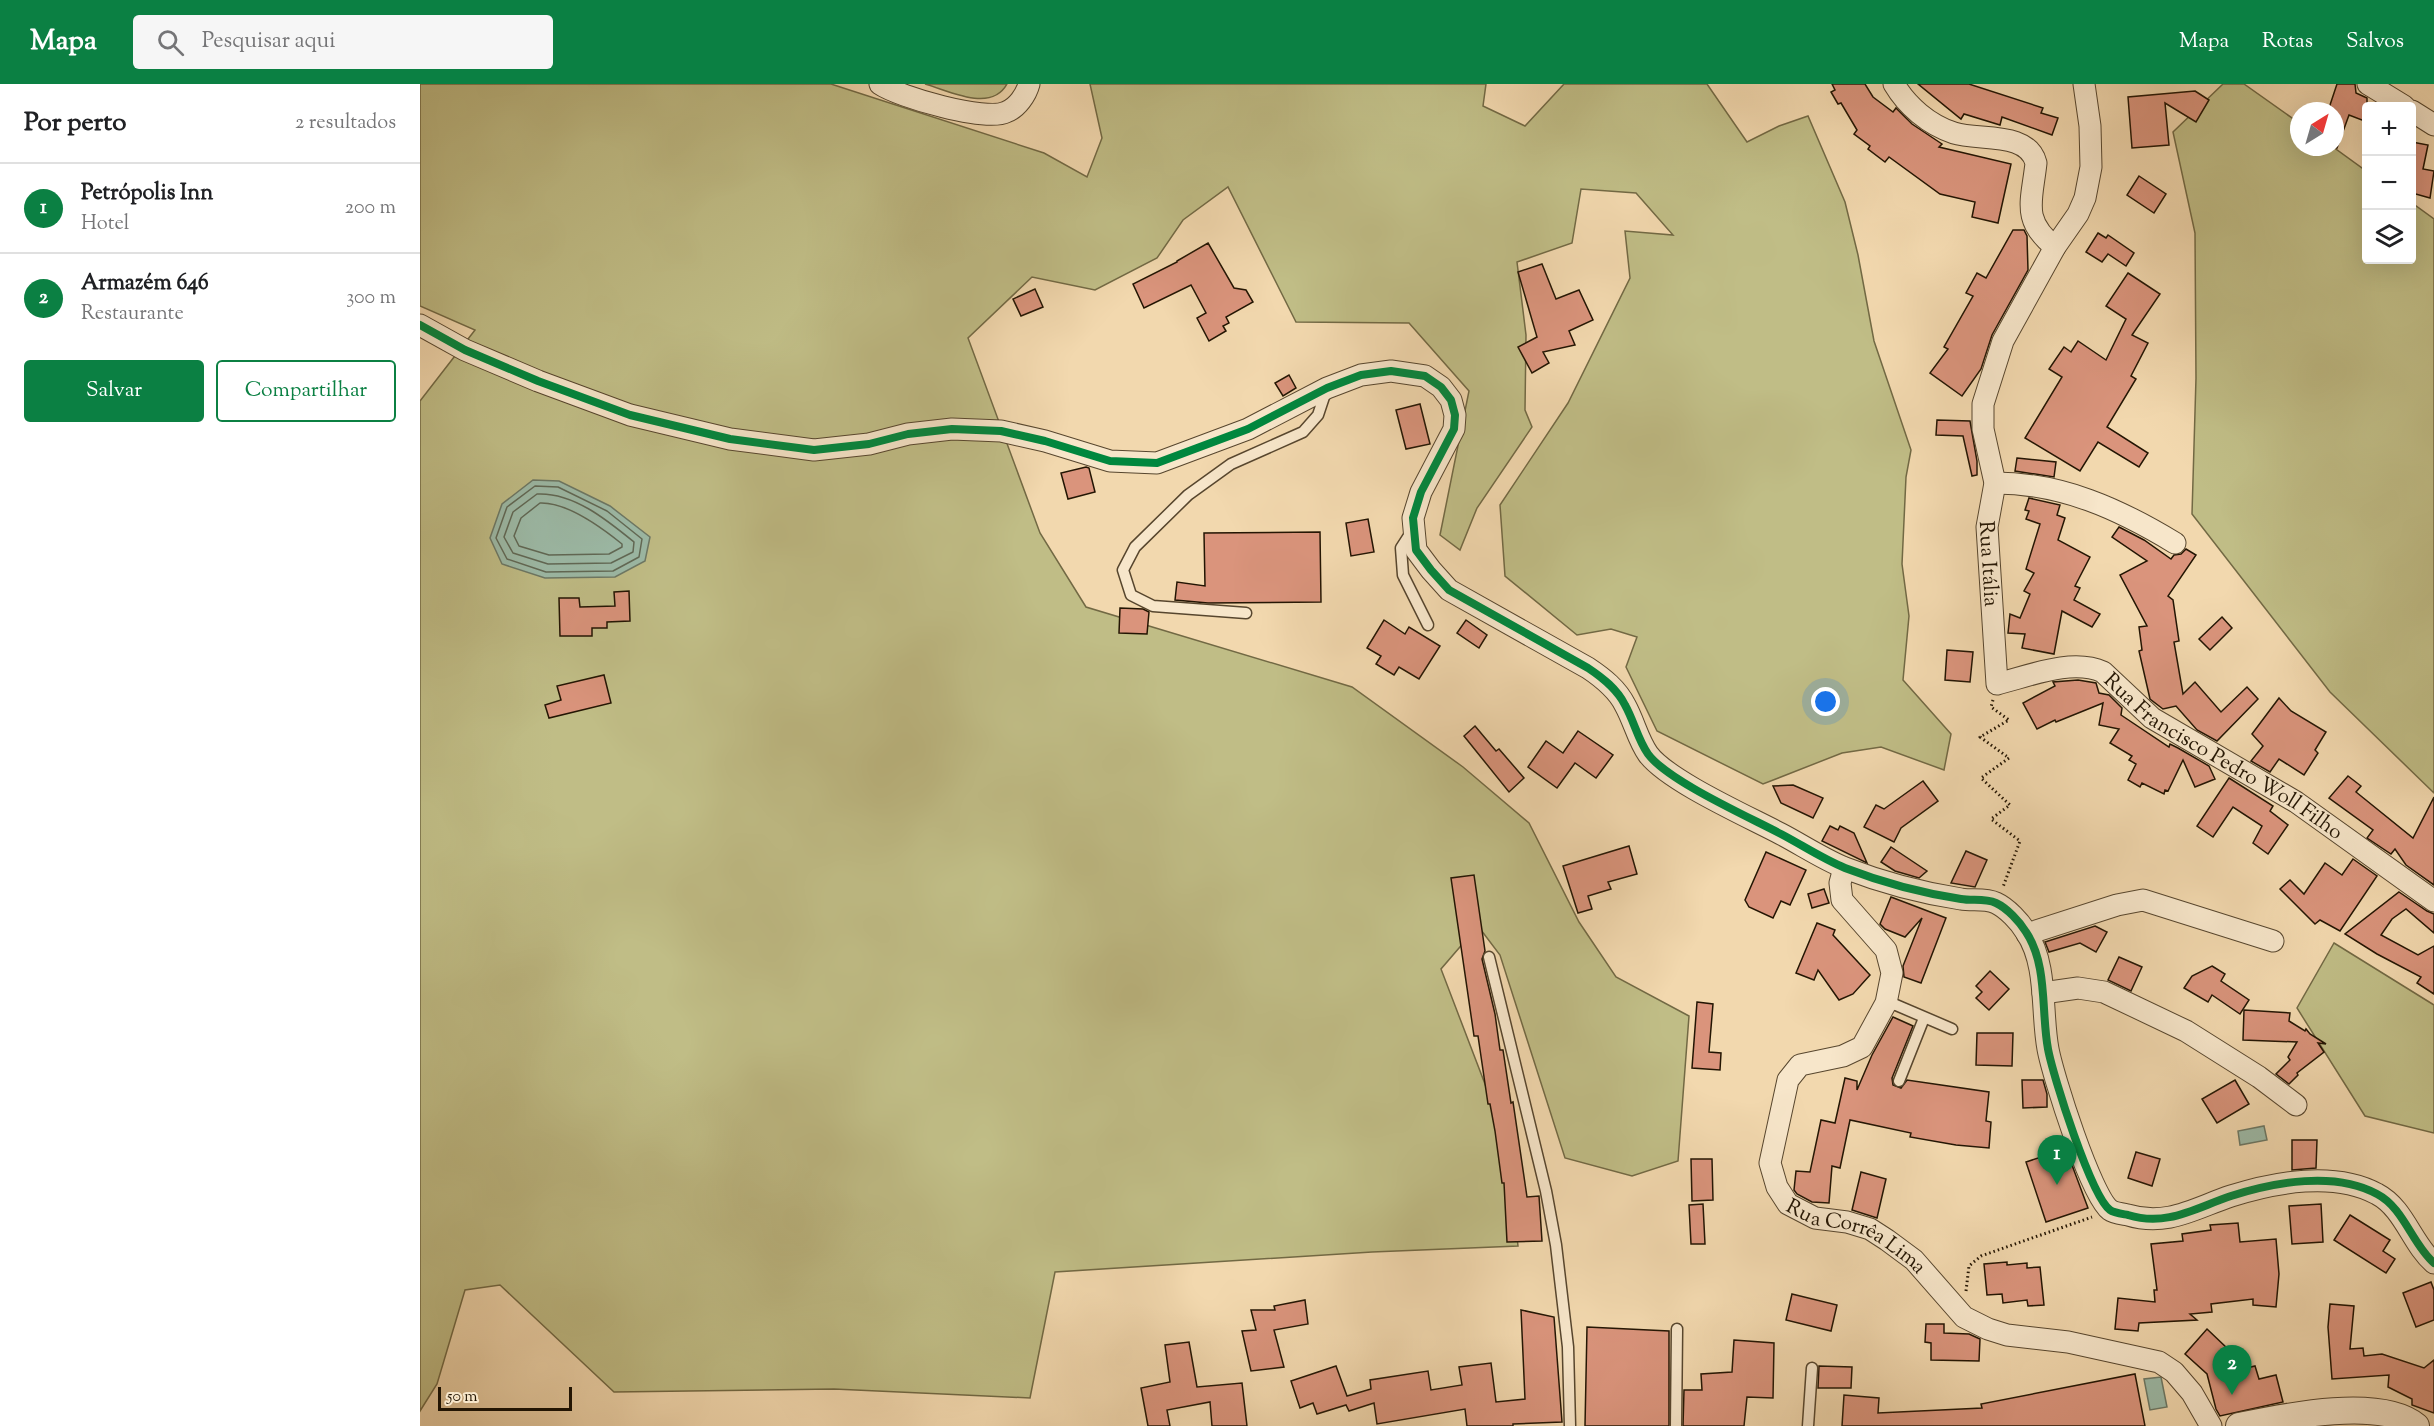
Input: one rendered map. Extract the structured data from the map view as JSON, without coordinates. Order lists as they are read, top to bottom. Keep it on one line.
{"streets":{"street":["Rua Itália","Rua Francisco Pedro Woll Filho","Rua Corrêa Lima"]},"crossings":[["Rua Itália","Rua Francisco Pedro Woll Filho"]],"scale_bar":"50 m","north":"top right","page":{"header":"Mapa","search":"Pesquisar aqui","nav":["Mapa","Rotas","Salvos"],"heading":["Por perto","2 resultados"],"map_buttons":["+","−"],"list":[{"mark":"1","name":"Petrópolis Inn","note":"Hotel","value":"200 m"},{"mark":"2","name":"Armazém 646","note":"Restaurante","value":"300 m"}],"buttons":["Salvar","Compartilhar"],"pins":["1","2"],"scale":"50 m"}}
